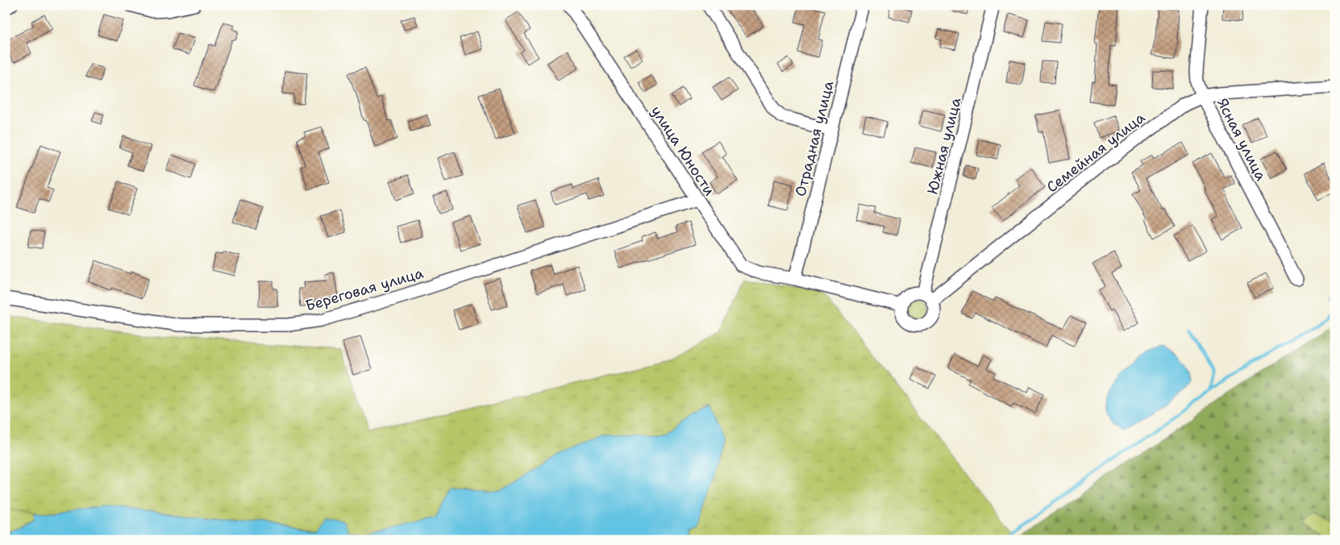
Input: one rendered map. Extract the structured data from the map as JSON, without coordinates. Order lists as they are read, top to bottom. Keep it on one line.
{"streets":{"street":["Отрадная улица","Ясная улица","Южная улица","улица Юности","Семейная улица","Береговая улица"]},"crossings":[["Отрадная улица","улица Юности"],["Ясная улица","Семейная улица"],["Южная улица","улица Юности"],["Южная улица","Семейная улица"],["улица Юности","Семейная улица"],["улица Юности","Береговая улица"]]}
